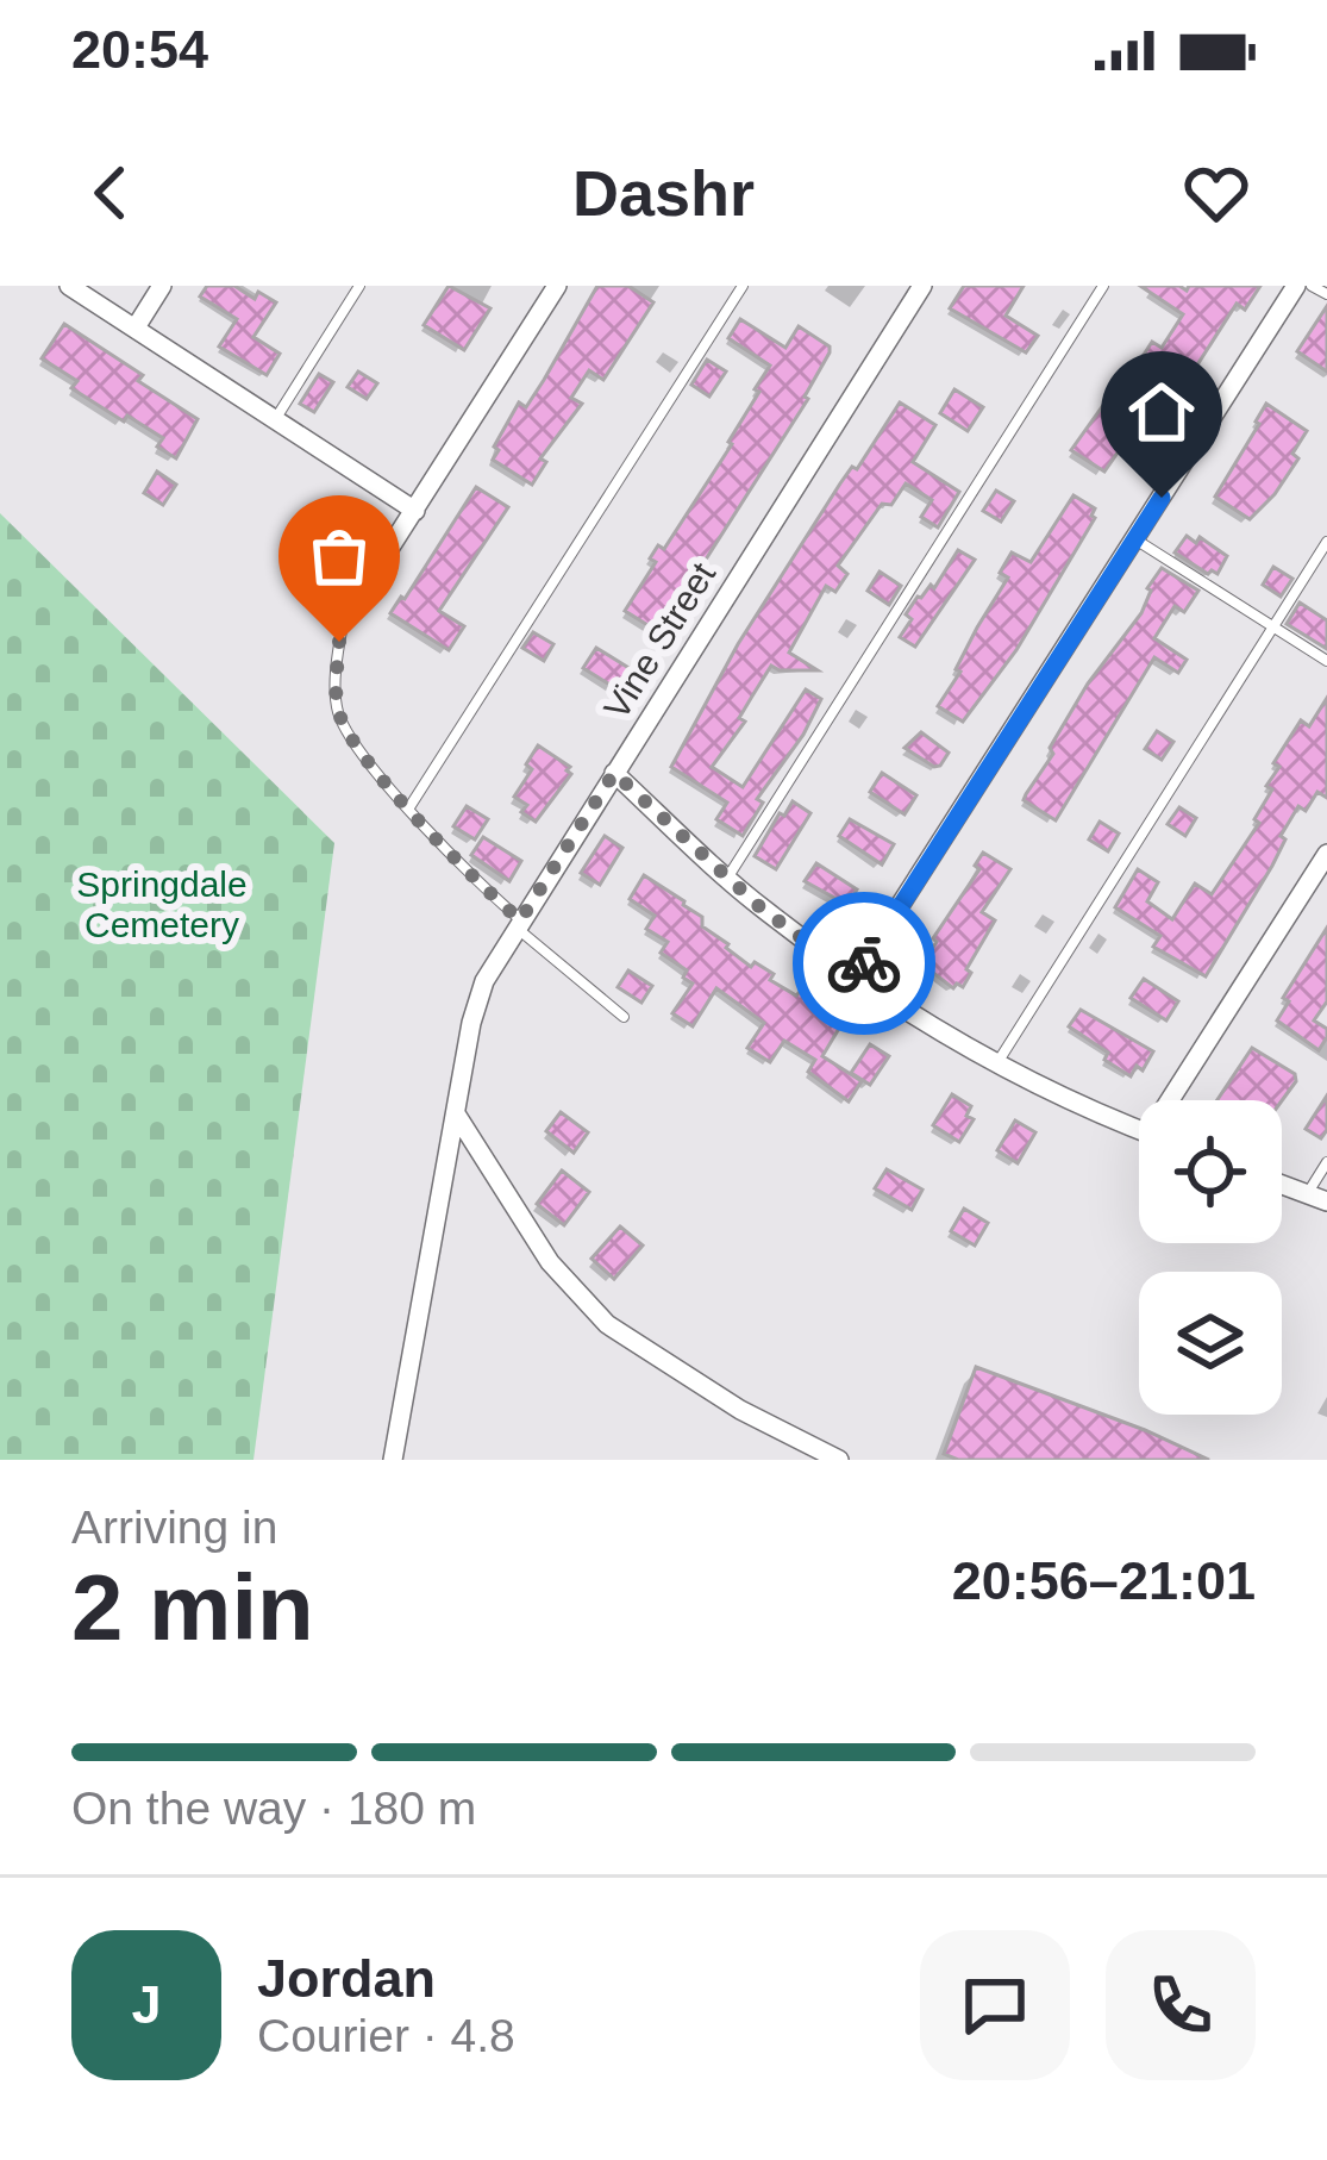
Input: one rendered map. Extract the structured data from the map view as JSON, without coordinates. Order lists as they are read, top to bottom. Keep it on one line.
{"streets":{"street":["Vine Street"]},"parks":["Springdale Cemetery"],"page":{"status":"20:54","header":"Dashr","heading":["2 min","Arriving in","20:56–21:01"],"panel":["Jordan","Courier · 4.8"],"bar":"On the way · 180 m","round":"J"}}
